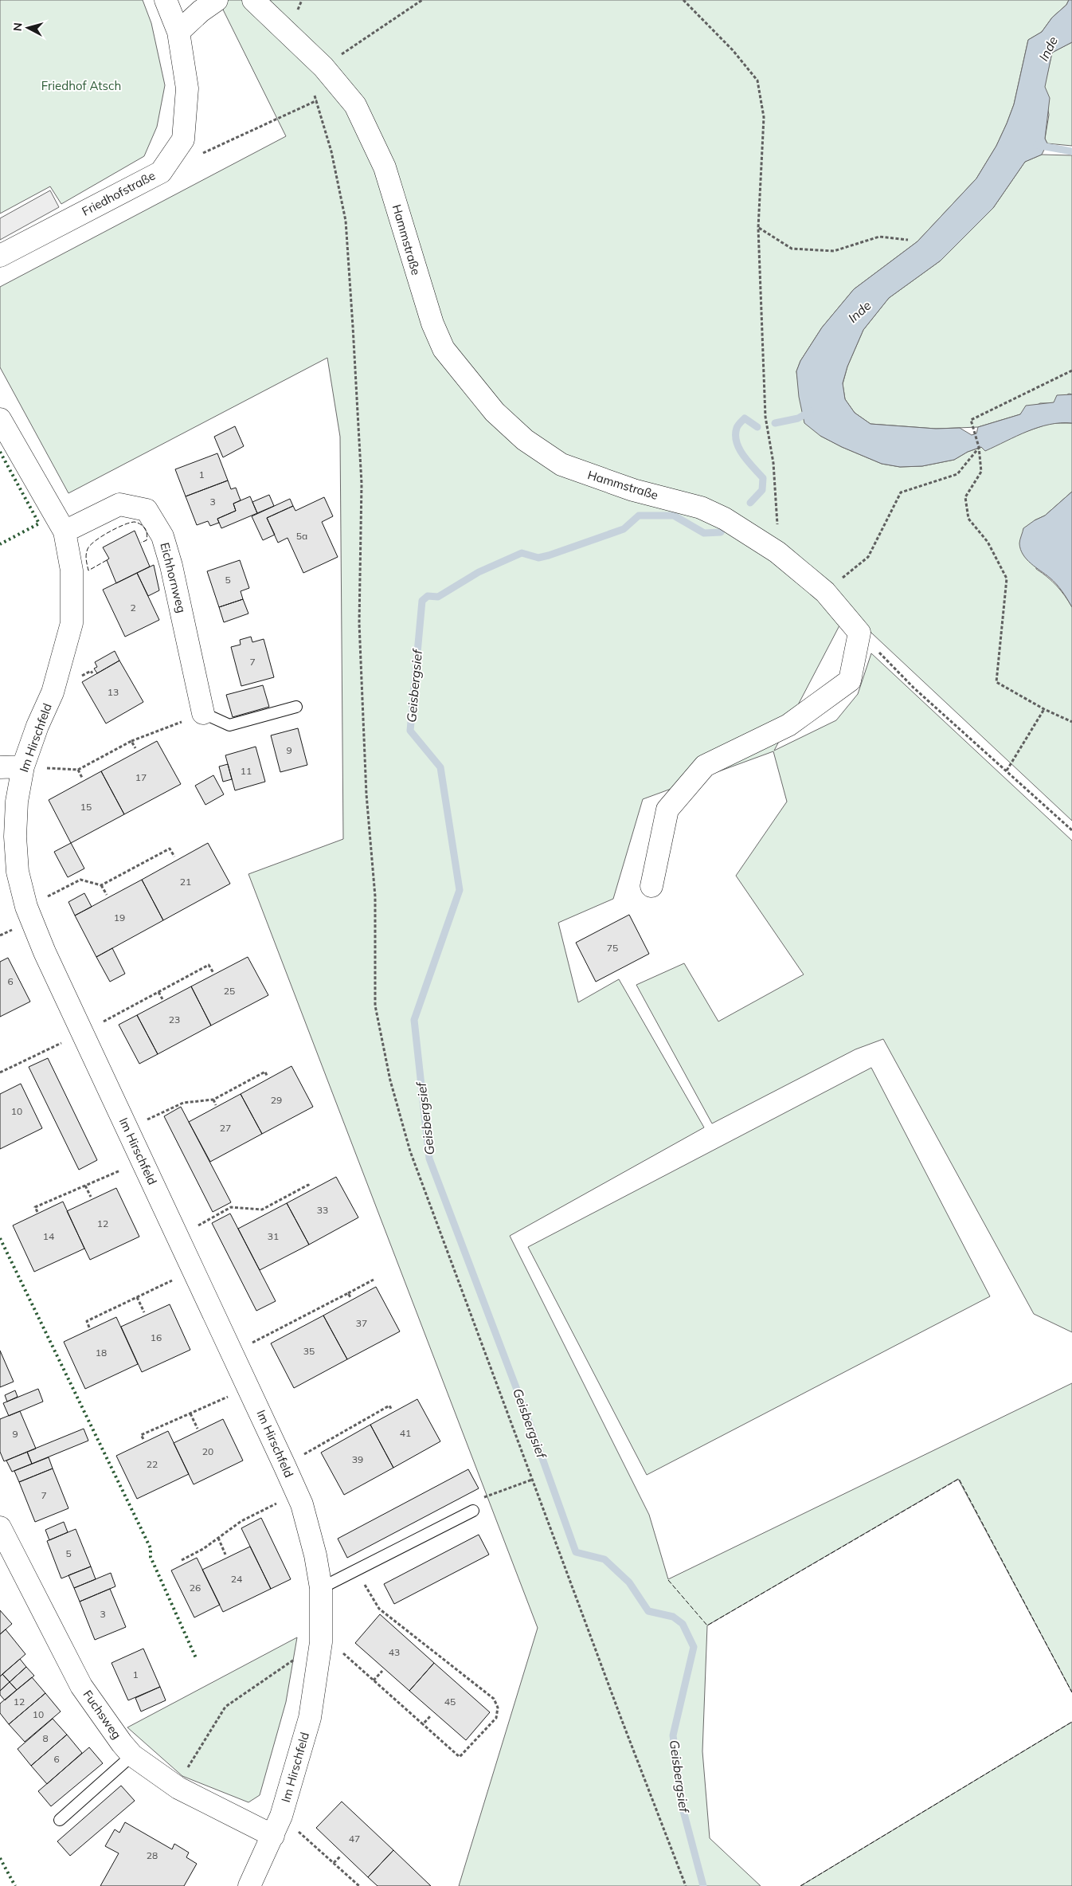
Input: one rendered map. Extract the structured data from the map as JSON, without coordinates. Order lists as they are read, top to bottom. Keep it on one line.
{"streets":{"street":["Friedhofstraße","Hammstraße","Eichhornweg","Im Hirschfeld","Fuchsweg"]},"crossings":[["Eichhornweg","Im Hirschfeld"],["Im Hirschfeld","Fuchsweg"]],"water":["Inde","Geisbergsief"],"parks":["Friedhof Atsch"],"house_numbers":["1","3","5a","5","2","7","13","9","11","17","15","21","19","75","6","25","23","29","10","27","33","12","14","31","37","16","35","18","41","9","20","39","22","7","5","24","26","3","43","1","12","45","10","8","6","47","28"],"north":"left"}
